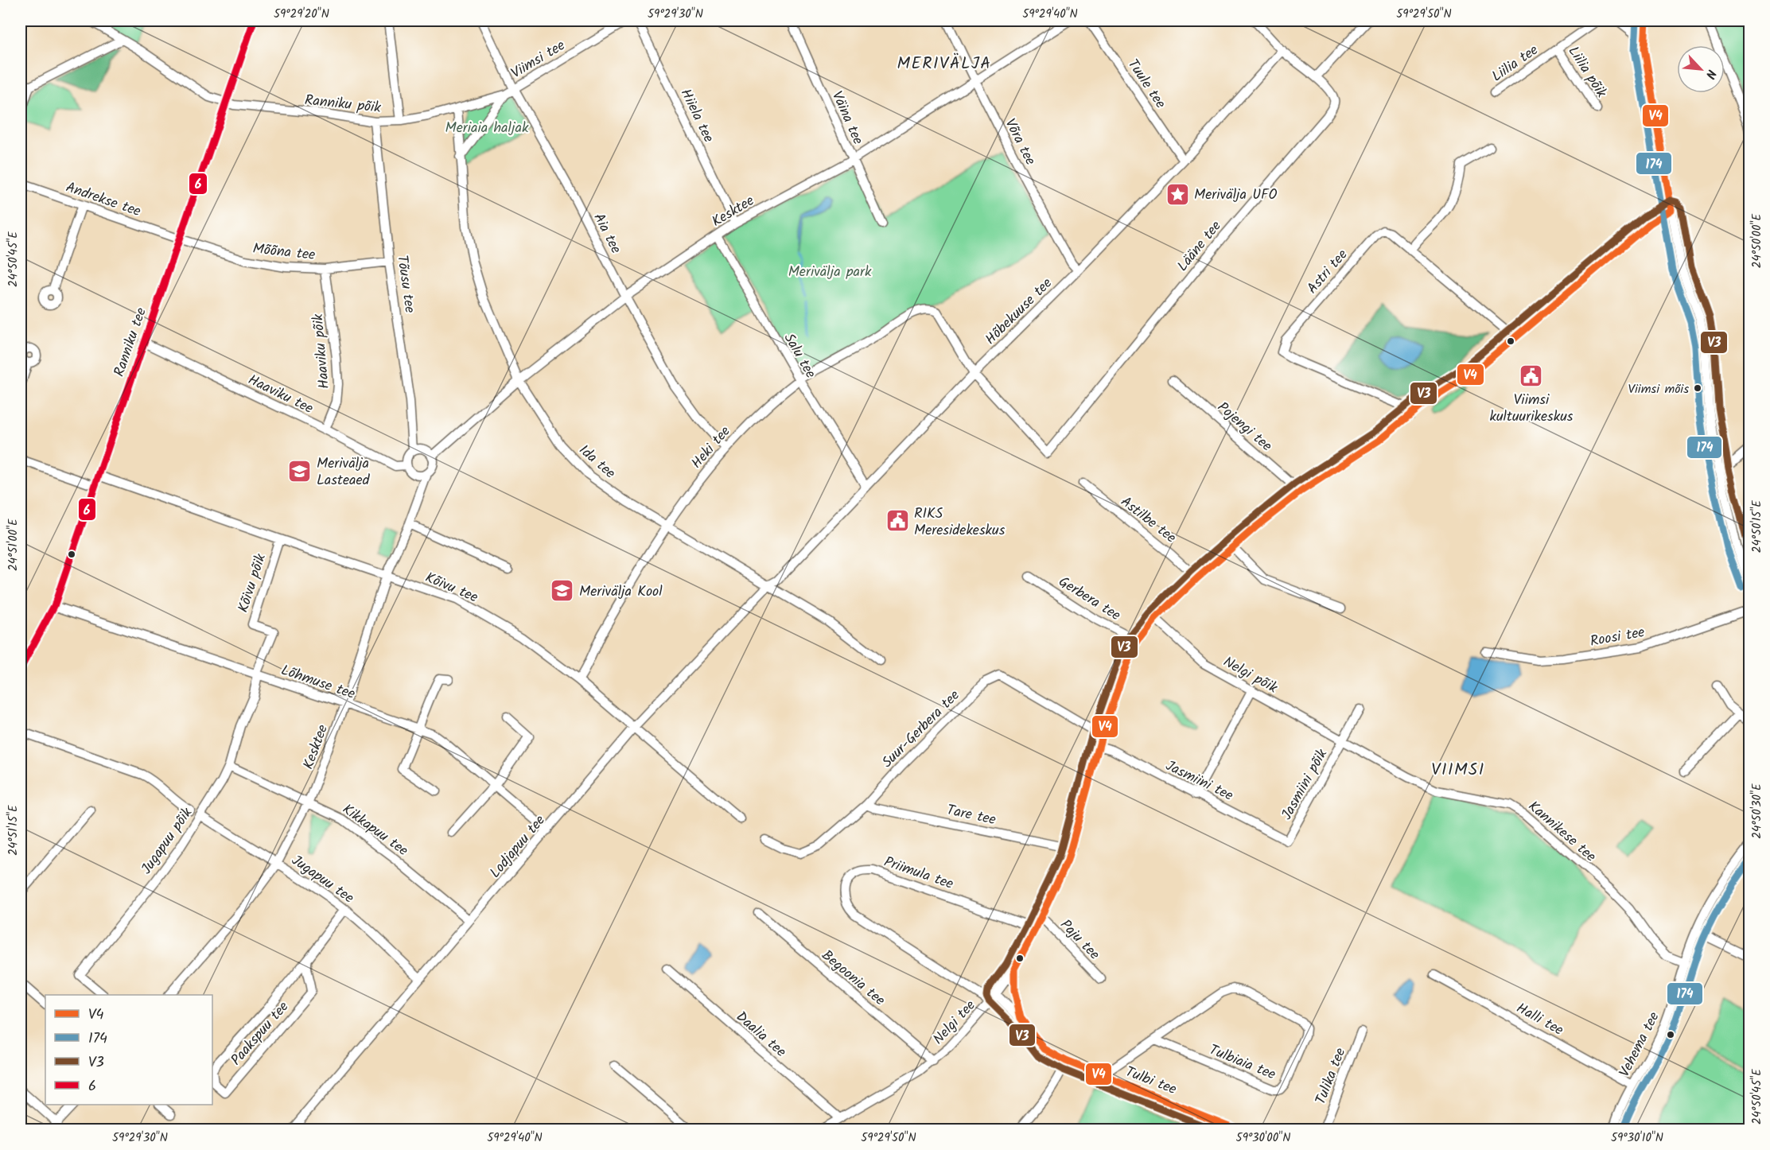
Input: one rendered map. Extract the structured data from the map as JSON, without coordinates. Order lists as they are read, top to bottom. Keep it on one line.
{"streets":{"street":["Viimsi tee","Liilia tee","Liilia põik","Tuule tee","Ranniku põik","Hiiela tee","Väina tee","Võra tee","Andrekse tee","Kesktee","Aia tee","Lääne tee","Mõõna tee","Astri tee","Tõusu tee","Hõbekuuse tee","Ranniku tee","Haaviku põik","Salu tee","Haaviku tee","Pojengi tee","Heki tee","Ida tee","Astilbe tee","Kõivu põik","Kõivu tee","Gerbera tee","Roosi tee","Nelgi põik","Lõhmuse tee","Suur-Gerbera tee","Jasmiini tee","Jasmiini põik","Tare tee","Kikkapuu tee","Kannikese tee","Jugapuu põik","Lodjapuu tee","Priimula tee","Jugapuu tee","Paju tee","Begoonia tee","Halli tee","Nelgi tee","Paakspuu tee","Daalia tee","Vehema tee","Tulbiaia tee","Tulika tee","Tulbi tee"]},"crossings":[["Viimsi tee","Ranniku põik"],["Viimsi tee","Aia tee"],["Viimsi tee","Ida tee"],["Liilia tee","Liilia põik"],["Tuule tee","Hõbekuuse tee"],["Ranniku põik","Tõusu tee"],["Ranniku põik","Ranniku tee"],["Ranniku põik","Ida tee"],["Hiiela tee","Kesktee"],["Väina tee","Kesktee"],["Võra tee","Kesktee"],["Võra tee","Hõbekuuse tee"],["Andrekse tee","Mõõna tee"],["Andrekse tee","Ranniku tee"],["Kesktee","Aia tee"],["Kesktee","Tõusu tee"],["Kesktee","Salu tee"],["Kesktee","Haaviku tee"],["Kesktee","Ida tee"],["Kesktee","Kõivu tee"],["Kesktee","Lõhmuse tee"],["Kesktee","Kikkapuu tee"],["Kesktee","Jugapuu tee"],["Aia tee","Heki tee"],["Lääne tee","Hõbekuuse tee"],["Lääne tee","Heki tee"],["Mõõna tee","Tõusu tee"],["Mõõna tee","Ranniku tee"],["Mõõna tee","Haaviku põik"],["Astri tee","Nelgi tee"],["Tõusu tee","Haaviku tee"],["Hõbekuuse tee","Salu tee"],["Hõbekuuse tee","Heki tee"],["Hõbekuuse tee","Ida tee"],["Hõbekuuse tee","Lodjapuu tee"],["Ranniku tee","Haaviku tee"],["Ranniku tee","Kõivu tee"],["Ranniku tee","Lõhmuse tee"],["Haaviku põik","Haaviku tee"],["Salu tee","Heki tee"],["Pojengi tee","Nelgi tee"],["Heki tee","Ida tee"],["Heki tee","Kõivu tee"],["Ida tee","Lodjapuu tee"],["Astilbe tee","Nelgi tee"],["Kõivu põik","Kõivu tee"],["Kõivu põik","Lõhmuse tee"],["Kõivu põik","Jugapuu põik"],["Kõivu tee","Lodjapuu tee"],["Gerbera tee","Nelgi tee"],["Nelgi põik","Jasmiini põik"],["Nelgi põik","Kannikese tee"],["Nelgi põik","Nelgi tee"],["Lõhmuse tee","Jugapuu põik"],["Lõhmuse tee","Lodjapuu tee"],["Suur-Gerbera tee","Tare tee"],["Suur-Gerbera tee","Nelgi tee"],["Jasmiini tee","Jasmiini põik"],["Jasmiini tee","Nelgi tee"],["Jasmiini põik","Kannikese tee"],["Tare tee","Nelgi tee"],["Kikkapuu tee","Jugapuu põik"],["Kikkapuu tee","Lodjapuu tee"],["Kannikese tee","Vehema tee"],["Jugapuu põik","Jugapuu tee"],["Lodjapuu tee","Jugapuu tee"],["Priimula tee","Nelgi tee"],["Jugapuu tee","Paakspuu tee"],["Paju tee","Nelgi tee"],["Begoonia tee","Nelgi tee"],["Halli tee","Vehema tee"],["Nelgi tee","Daalia tee"],["Nelgi tee","Tulbi tee"],["Tulbiaia tee","Tulbi tee"]],"districts":["MERIVÄLJA","VIIMSI"],"parks":["Meriaia haljak","Merivälja park"],"places":{"place":["Merivälja UFO"],"public building":["Viimsi kultuurikeskus","RIKS Meresidekeskus"],"other":["Viimsi mõis"],"school or university":["Merivälja Lasteaed","Merivälja Kool"]},"lines":["transit line V4","transit line 174","transit line 6","transit line V3"],"legend":["V4","174","V3","6"],"north":"bottom right","coordinates":["59°29'20\"N","59°29'30\"N","59°29'40\"N","59°29'50\"N","24°50'00\"E","24°50'45\"E","24°50'15\"E","24°51'00\"E","24°50'30\"E","24°51'15\"E","59°30'00\"N","59°30'10\"N"]}
